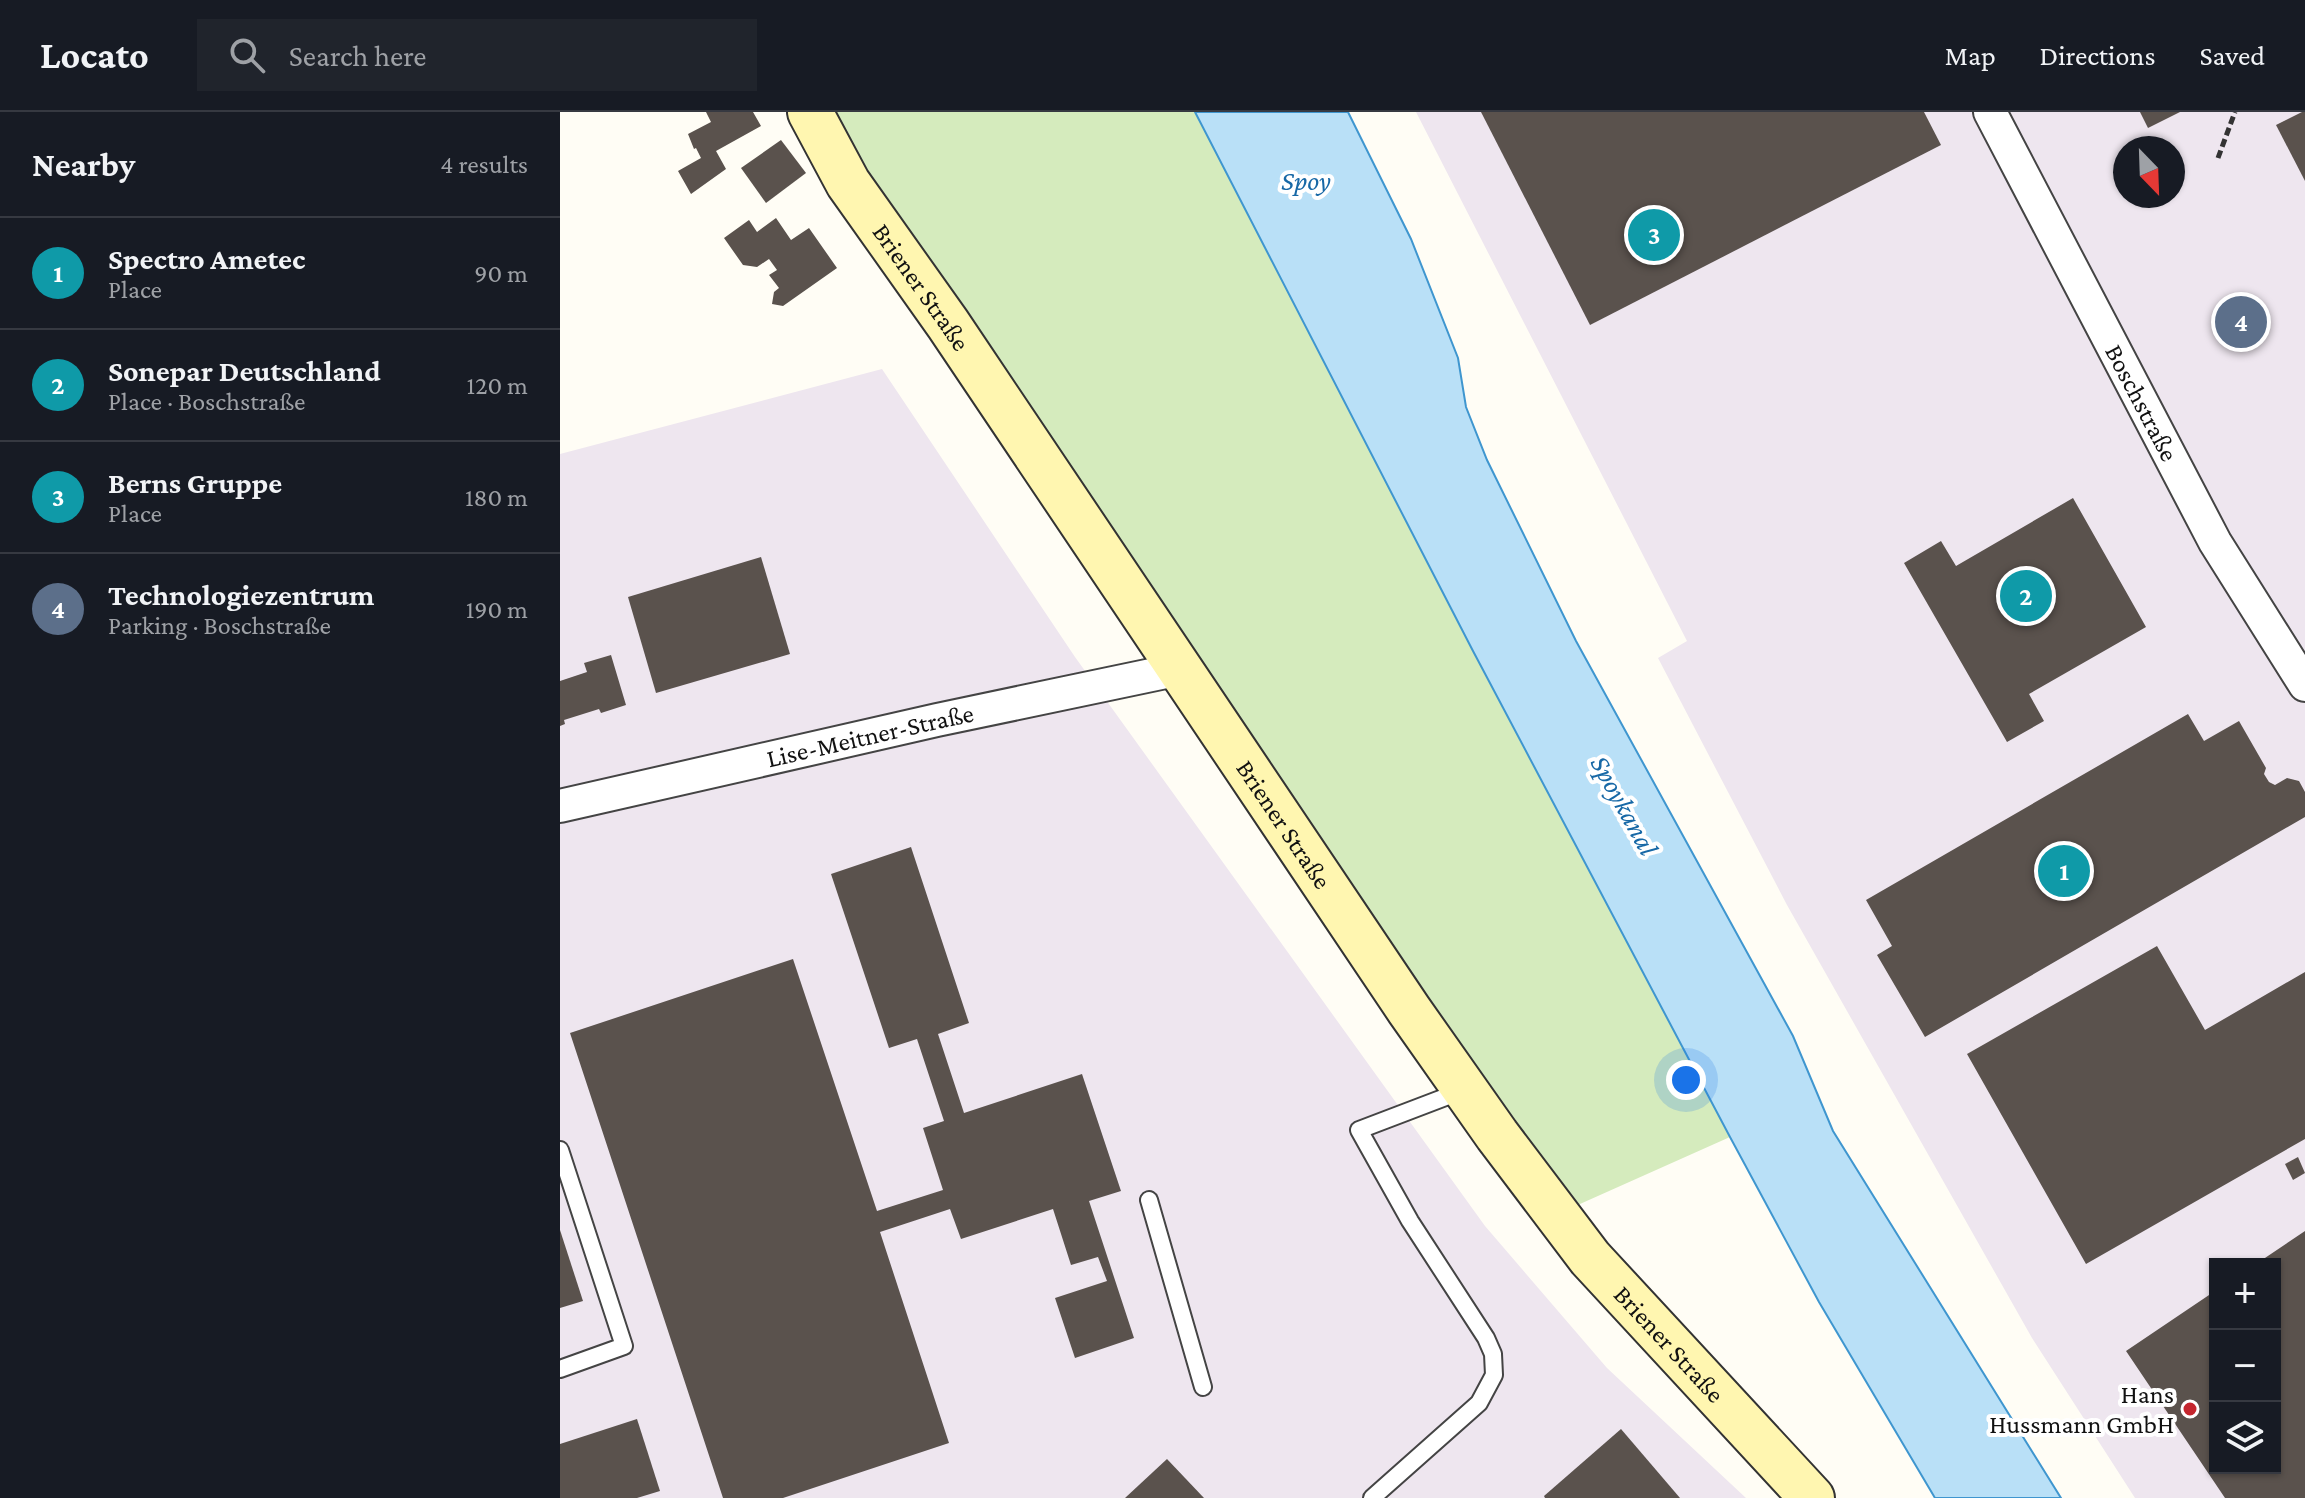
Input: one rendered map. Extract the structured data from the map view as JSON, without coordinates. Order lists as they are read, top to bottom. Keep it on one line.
{"streets":{"street":["Briener Straße","Boschstraße","Lise-Meitner-Straße"]},"crossings":[["Briener Straße","Lise-Meitner-Straße"]],"water":["Spoy","Spoykanal"],"places":["Hans Hussmann GmbH"],"north":"bottom right","page":{"header":"Locato","search":"Search here","nav":["Map","Directions","Saved"],"heading":["Nearby","4 results"],"pins":["3","4","2","1"],"list":[{"mark":"1","name":"Spectro Ametec","note":"Place","value":"90 m"},{"mark":"2","name":"Sonepar Deutschland","note":"Place · Boschstraße","value":"120 m"},{"mark":"3","name":"Berns Gruppe","note":"Place","value":"180 m"},{"mark":"4","name":"Technologiezentrum","note":"Parking · Boschstraße","value":"190 m"}],"map_buttons":["+","−"]}}
